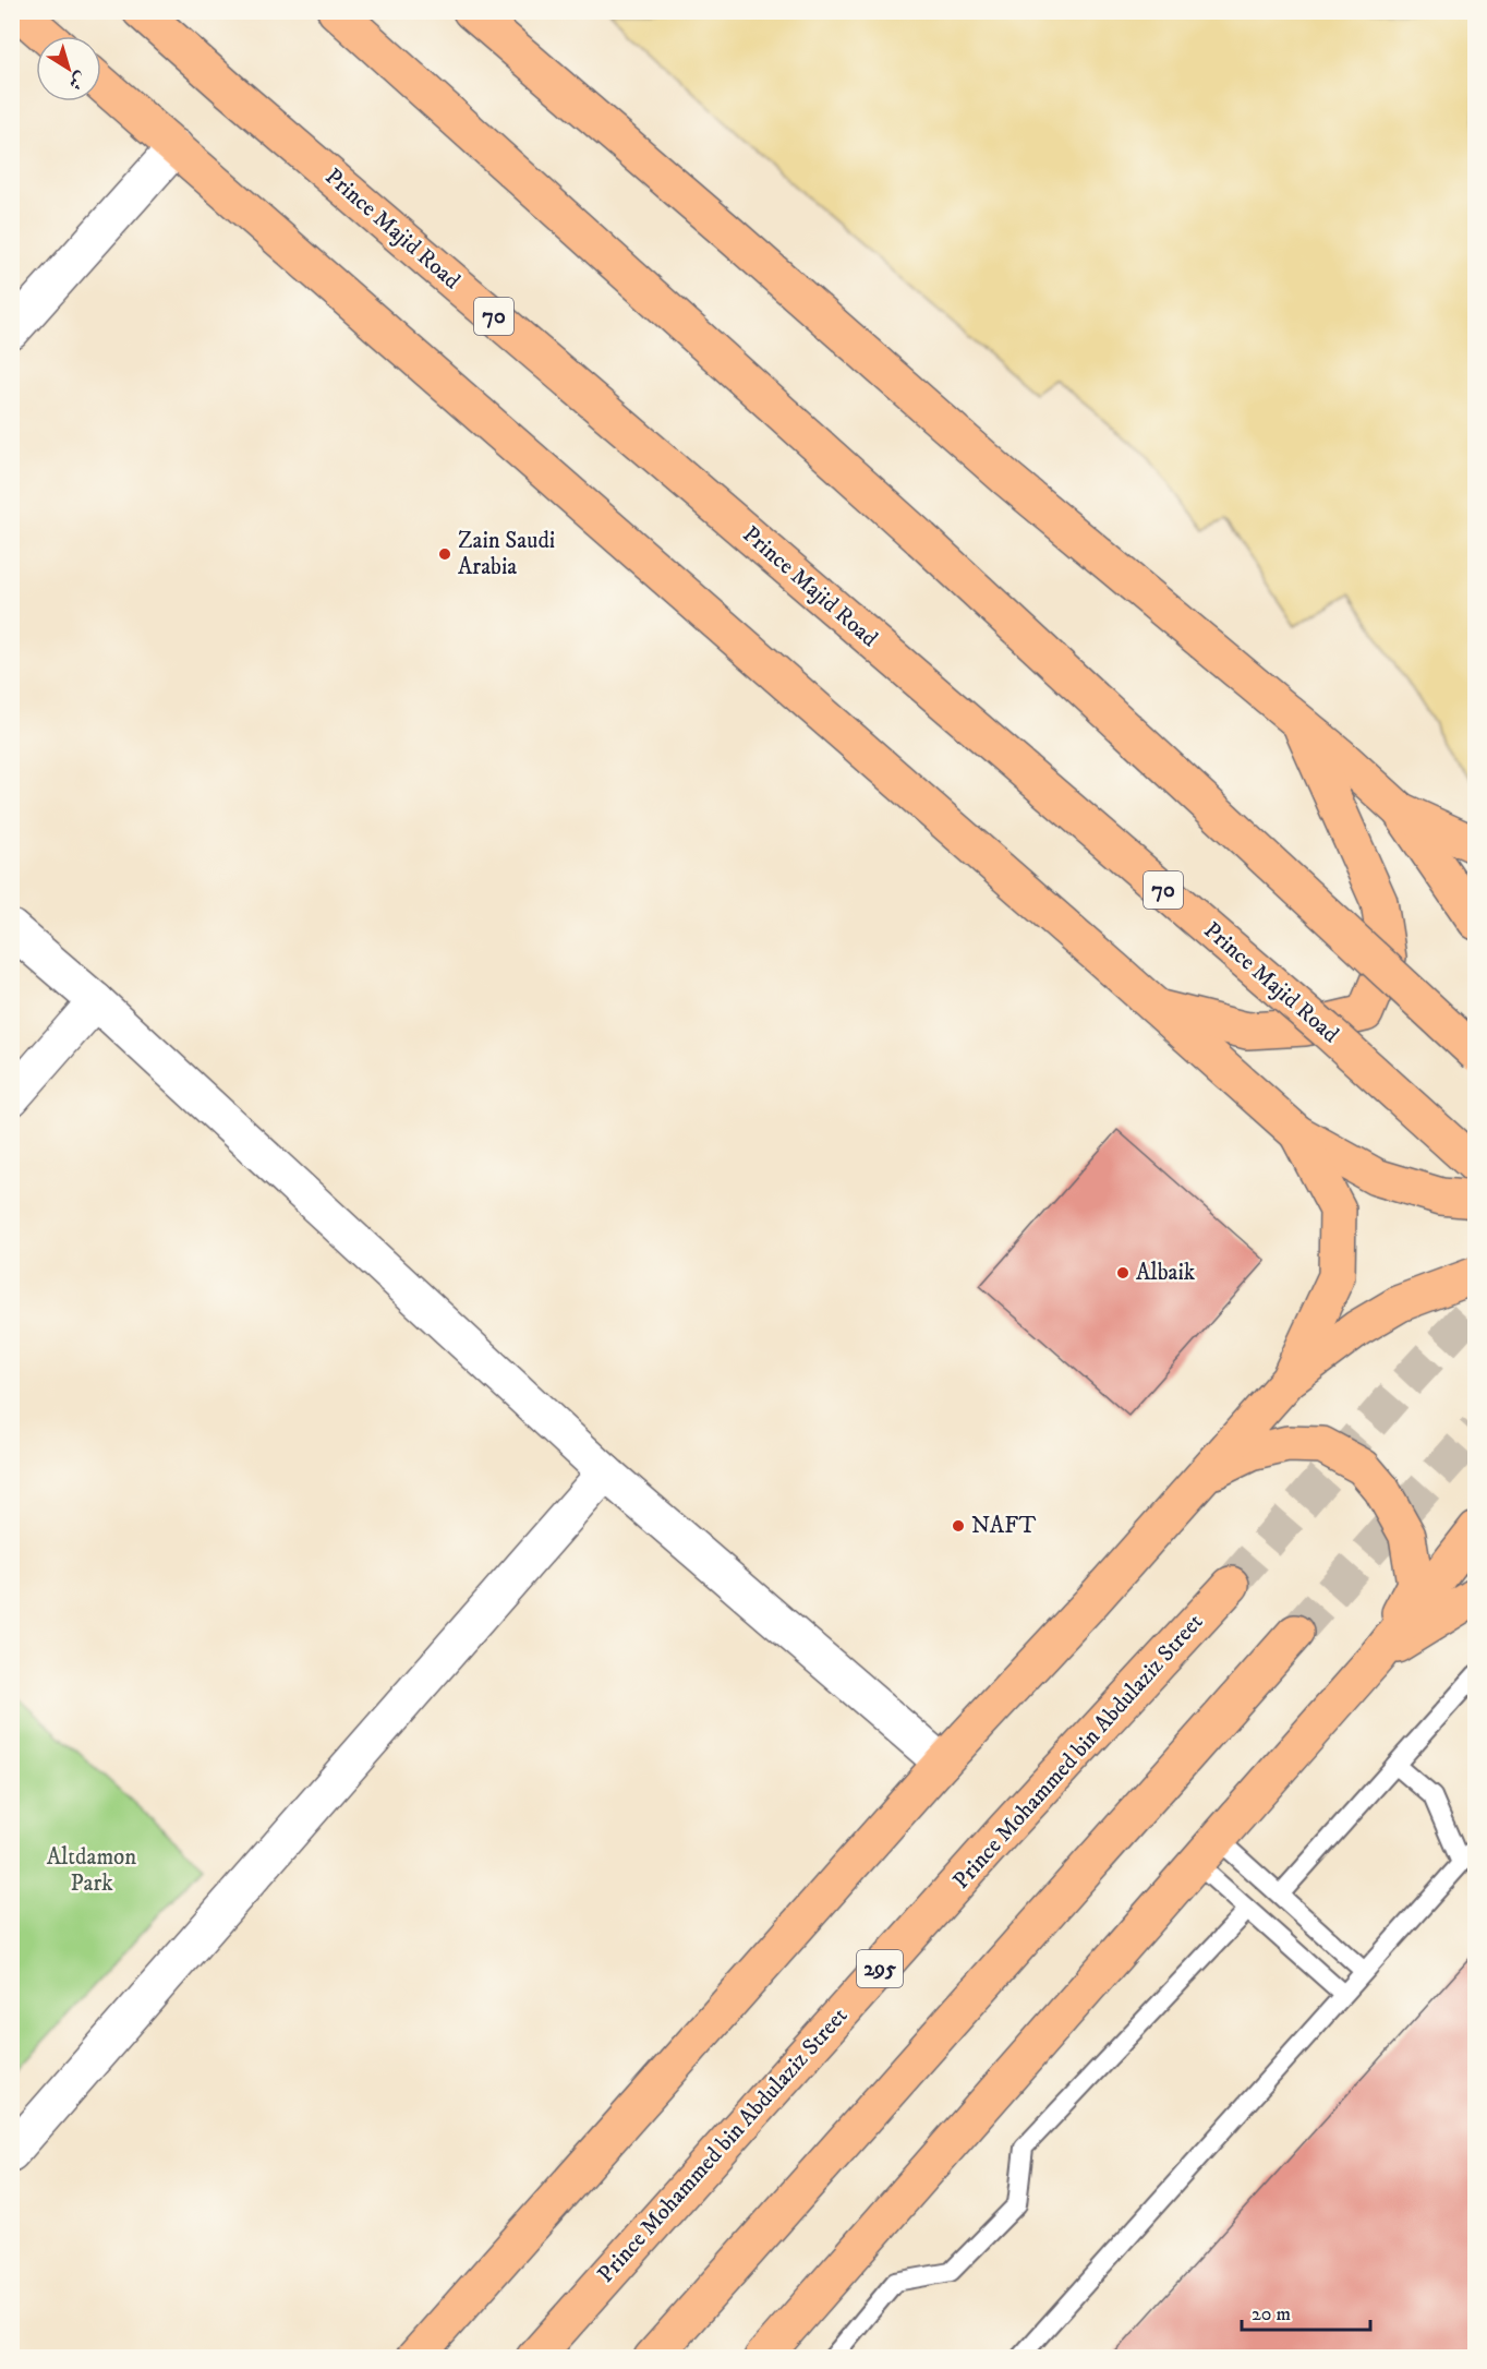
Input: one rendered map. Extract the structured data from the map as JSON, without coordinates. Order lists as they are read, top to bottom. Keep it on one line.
{"streets":{"main road":["Prince Majid Road","70","Prince Mohammed bin Abdulaziz Street","295"]},"parks":["Altdamon Park"],"places":["Zain Saudi Arabia","Albaik","NAFT"],"scale_bar":"20 m","north":"bottom right"}
